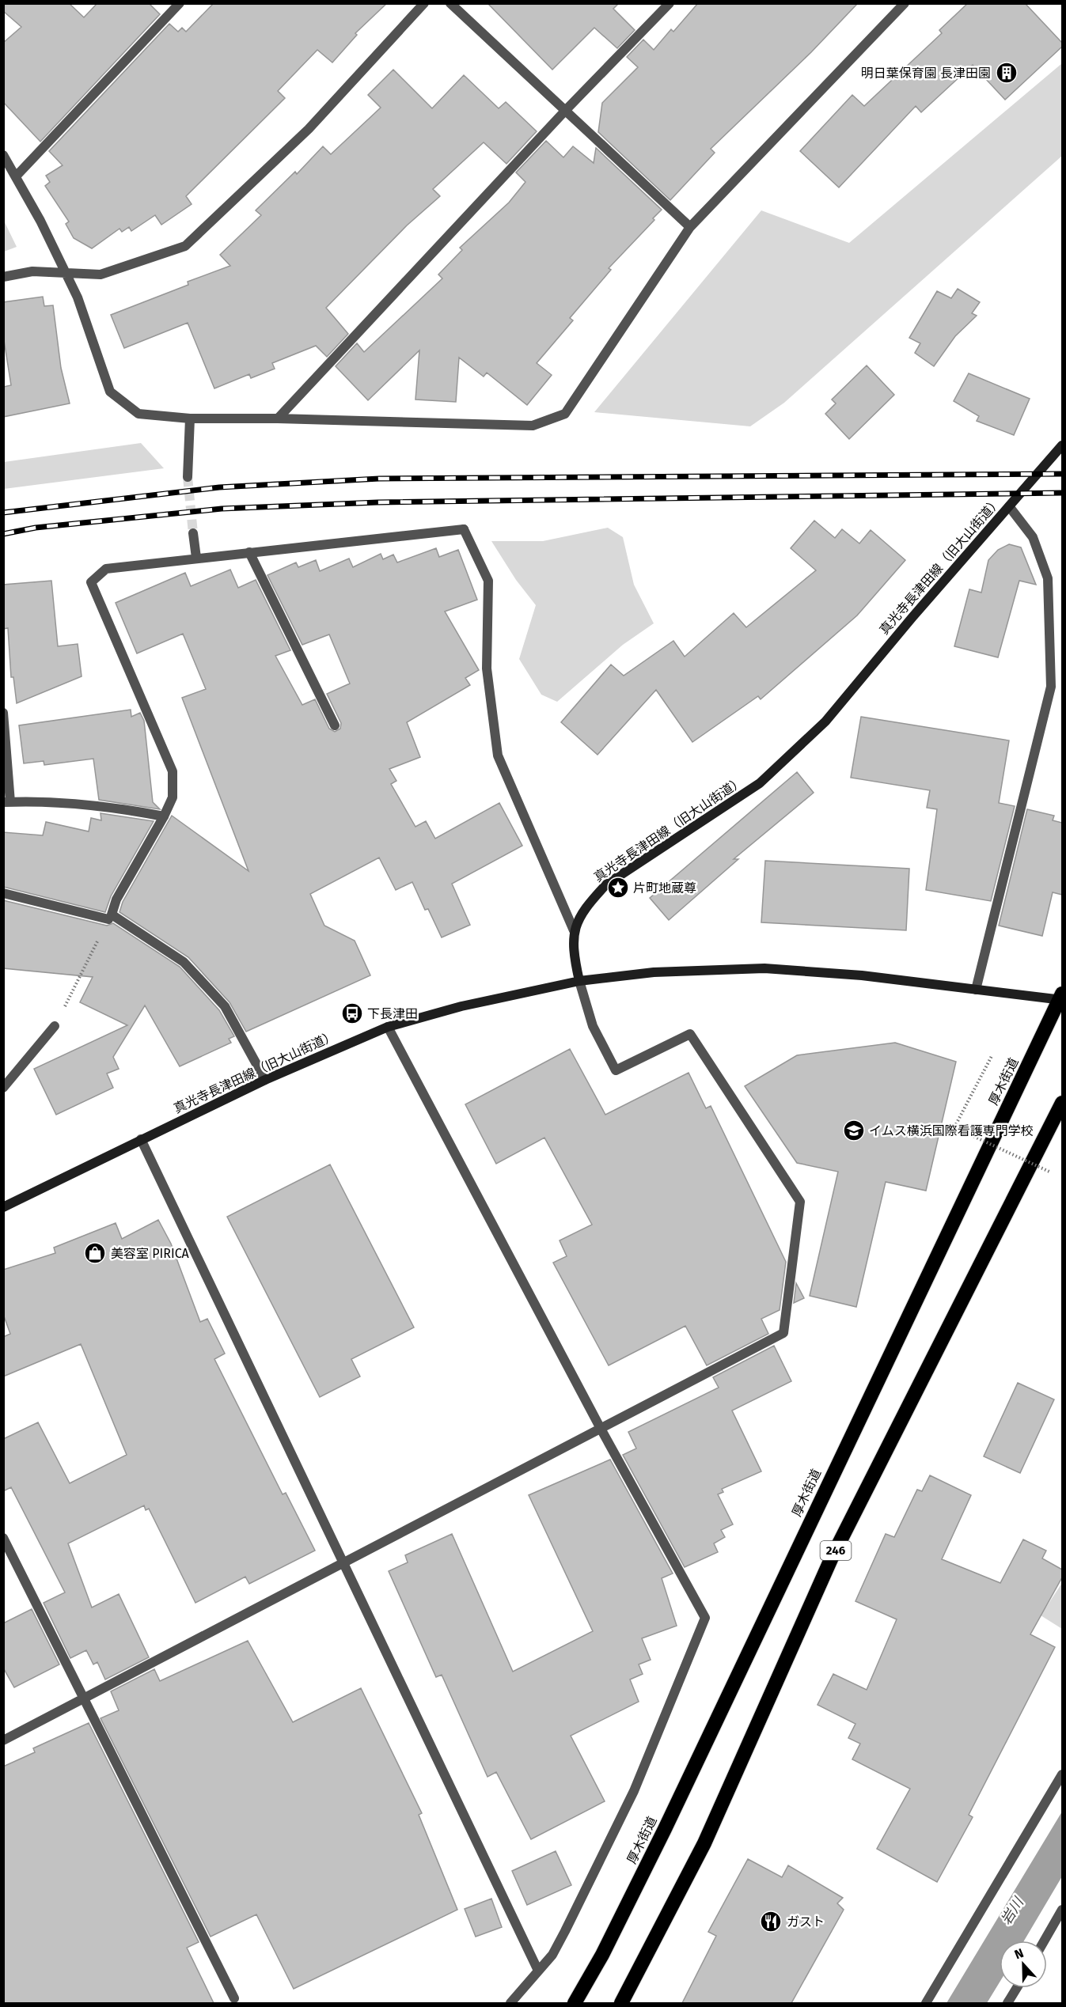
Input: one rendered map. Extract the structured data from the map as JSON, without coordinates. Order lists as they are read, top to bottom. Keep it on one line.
{"streets":{"highway":["厚木街道","246"],"main road":["真光寺長津田線（旧大山街道）"]},"water":["岩川"],"places":{"building":["明日葉保育園 長津田園"],"place":["片町地蔵尊"],"bus stop":["下長津田"],"school or university":["イムス横浜国際看護専門学校"],"shop":["美容室 PIRICA"],"restaurant":["ガスト"]},"north":"top"}
